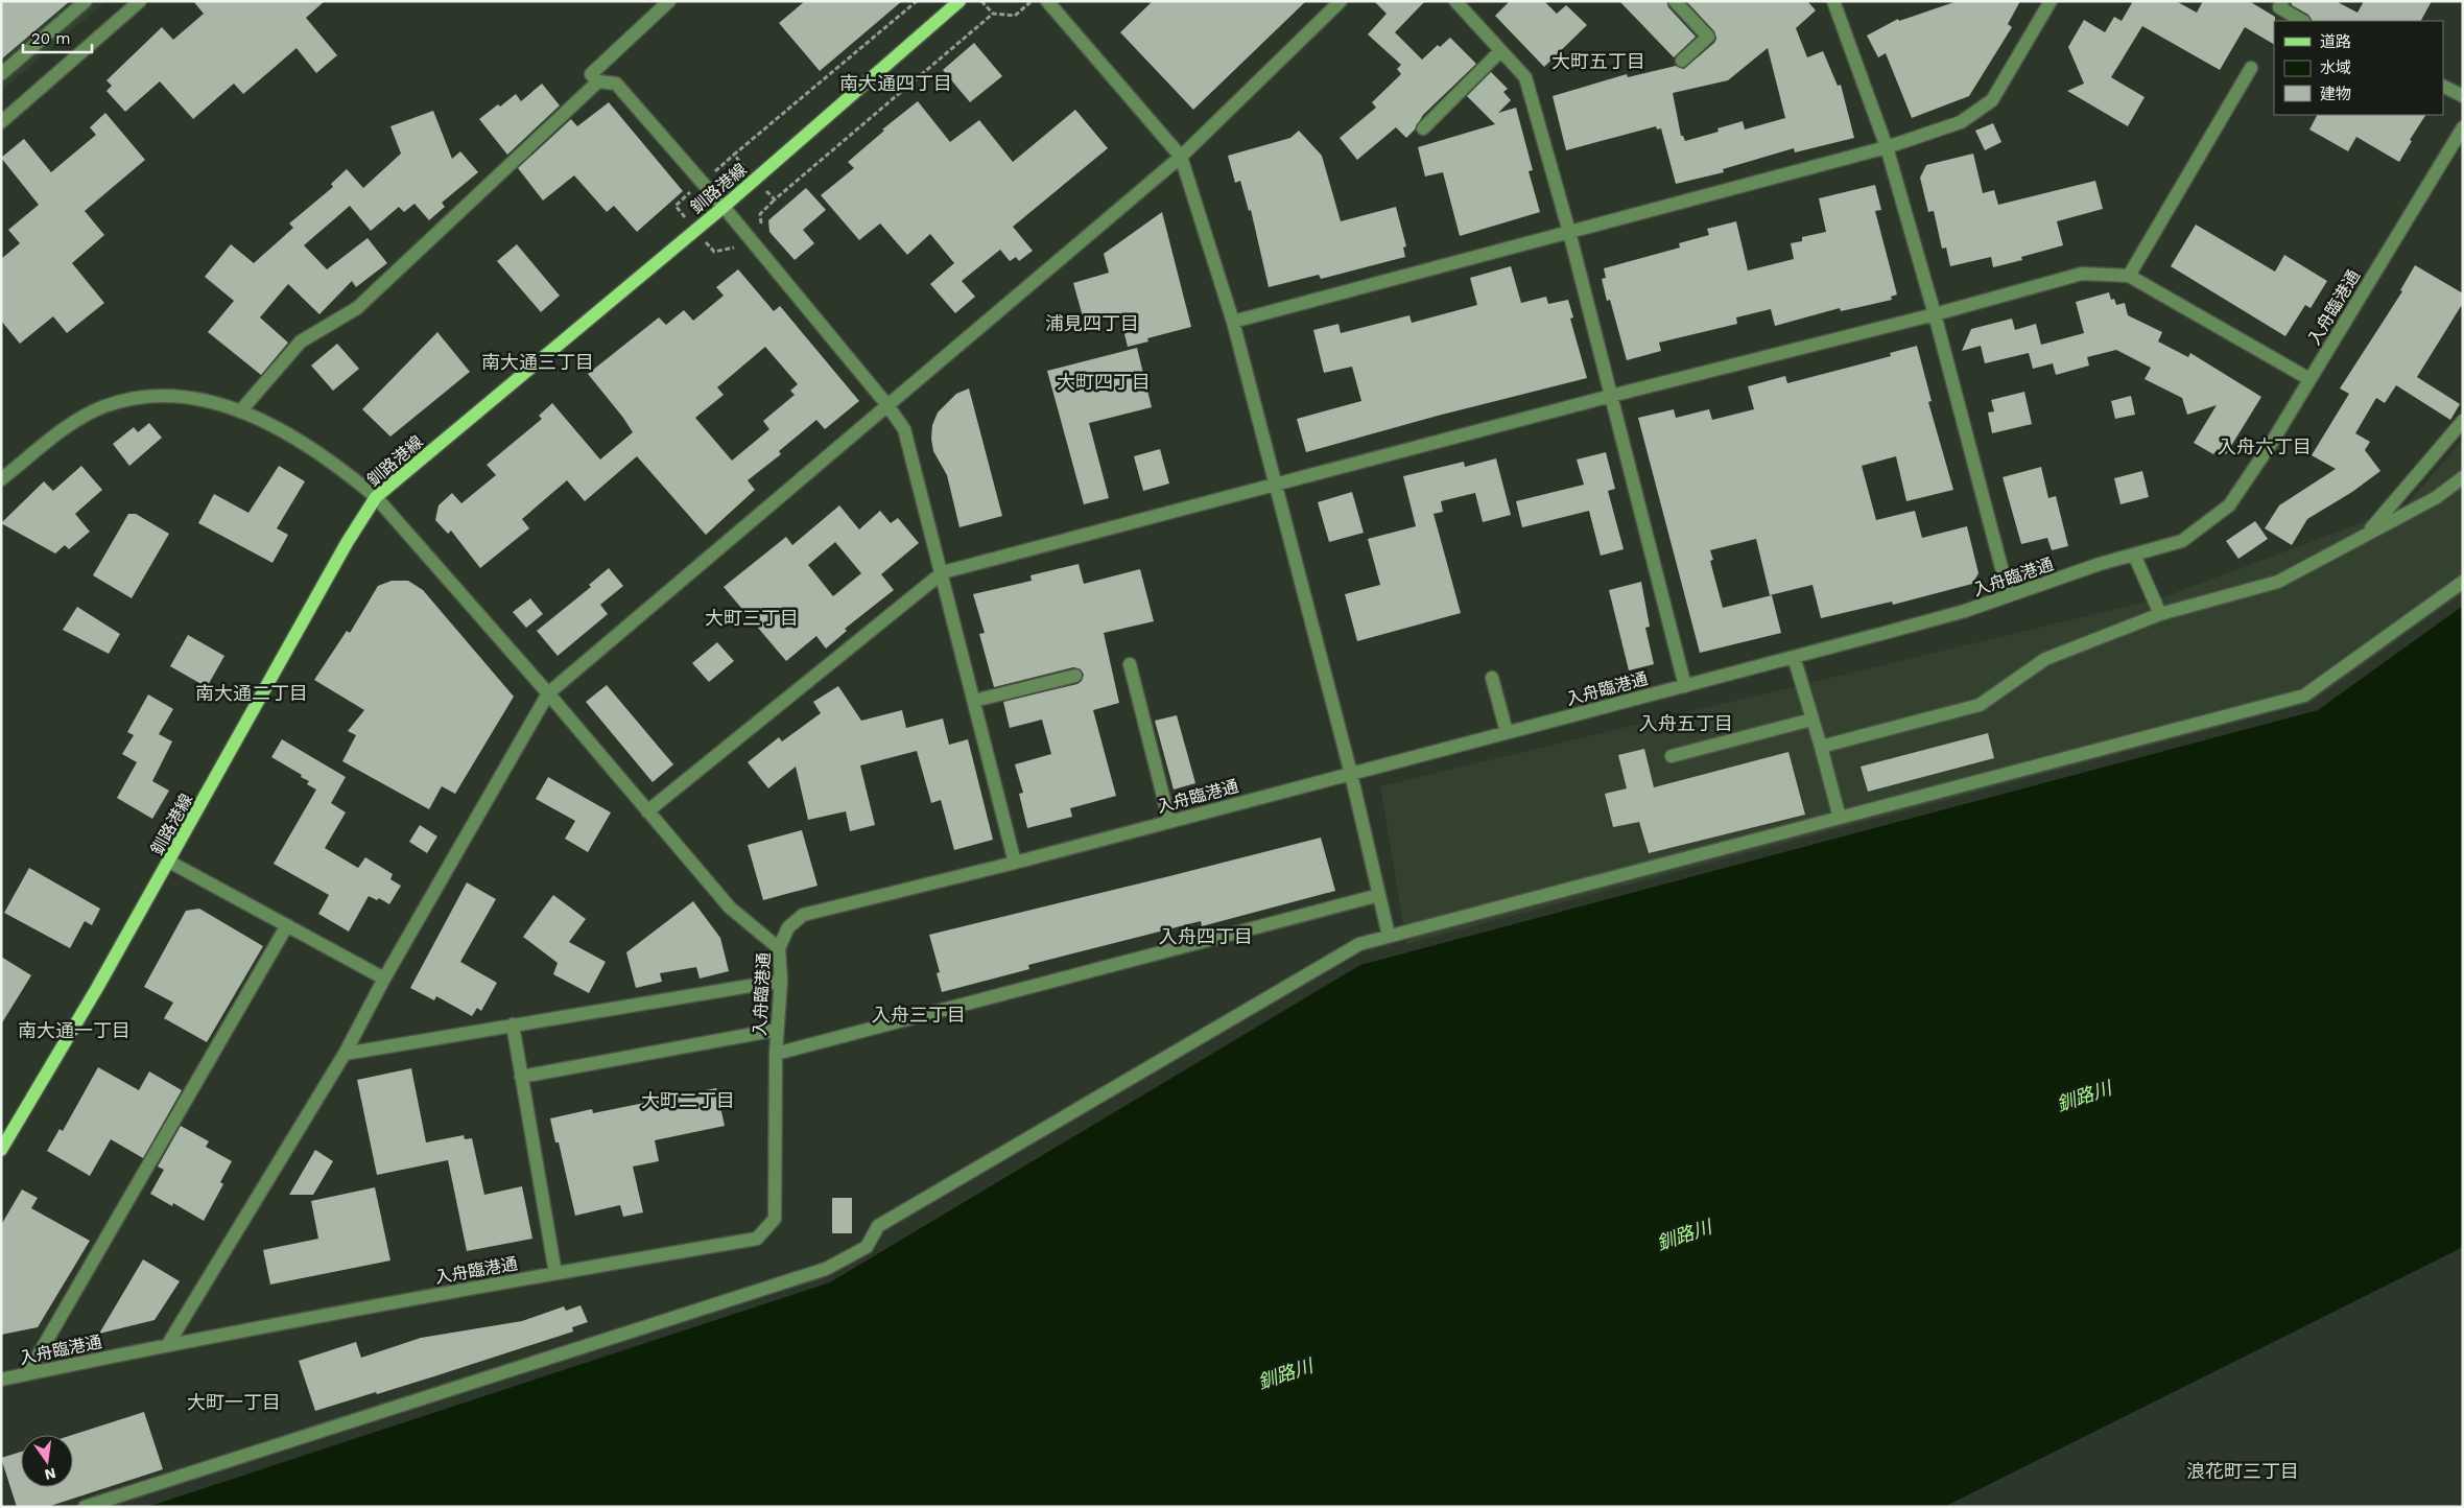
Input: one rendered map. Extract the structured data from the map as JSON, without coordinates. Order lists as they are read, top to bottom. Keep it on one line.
{"streets":{"main road":["釧路港線"],"street":["入舟臨港通"]},"districts":["大町五丁目","南大通四丁目","浦見四丁目","南大通三丁目","大町四丁目","入舟六丁目","大町三丁目","南大通二丁目","入舟五丁目","入舟四丁目","入舟三丁目","南大通一丁目","大町二丁目","大町一丁目","浪花町三丁目"],"water":["釧路川"],"legend":["道路","水域","建物"],"scale_bar":"20 m","north":"bottom"}
